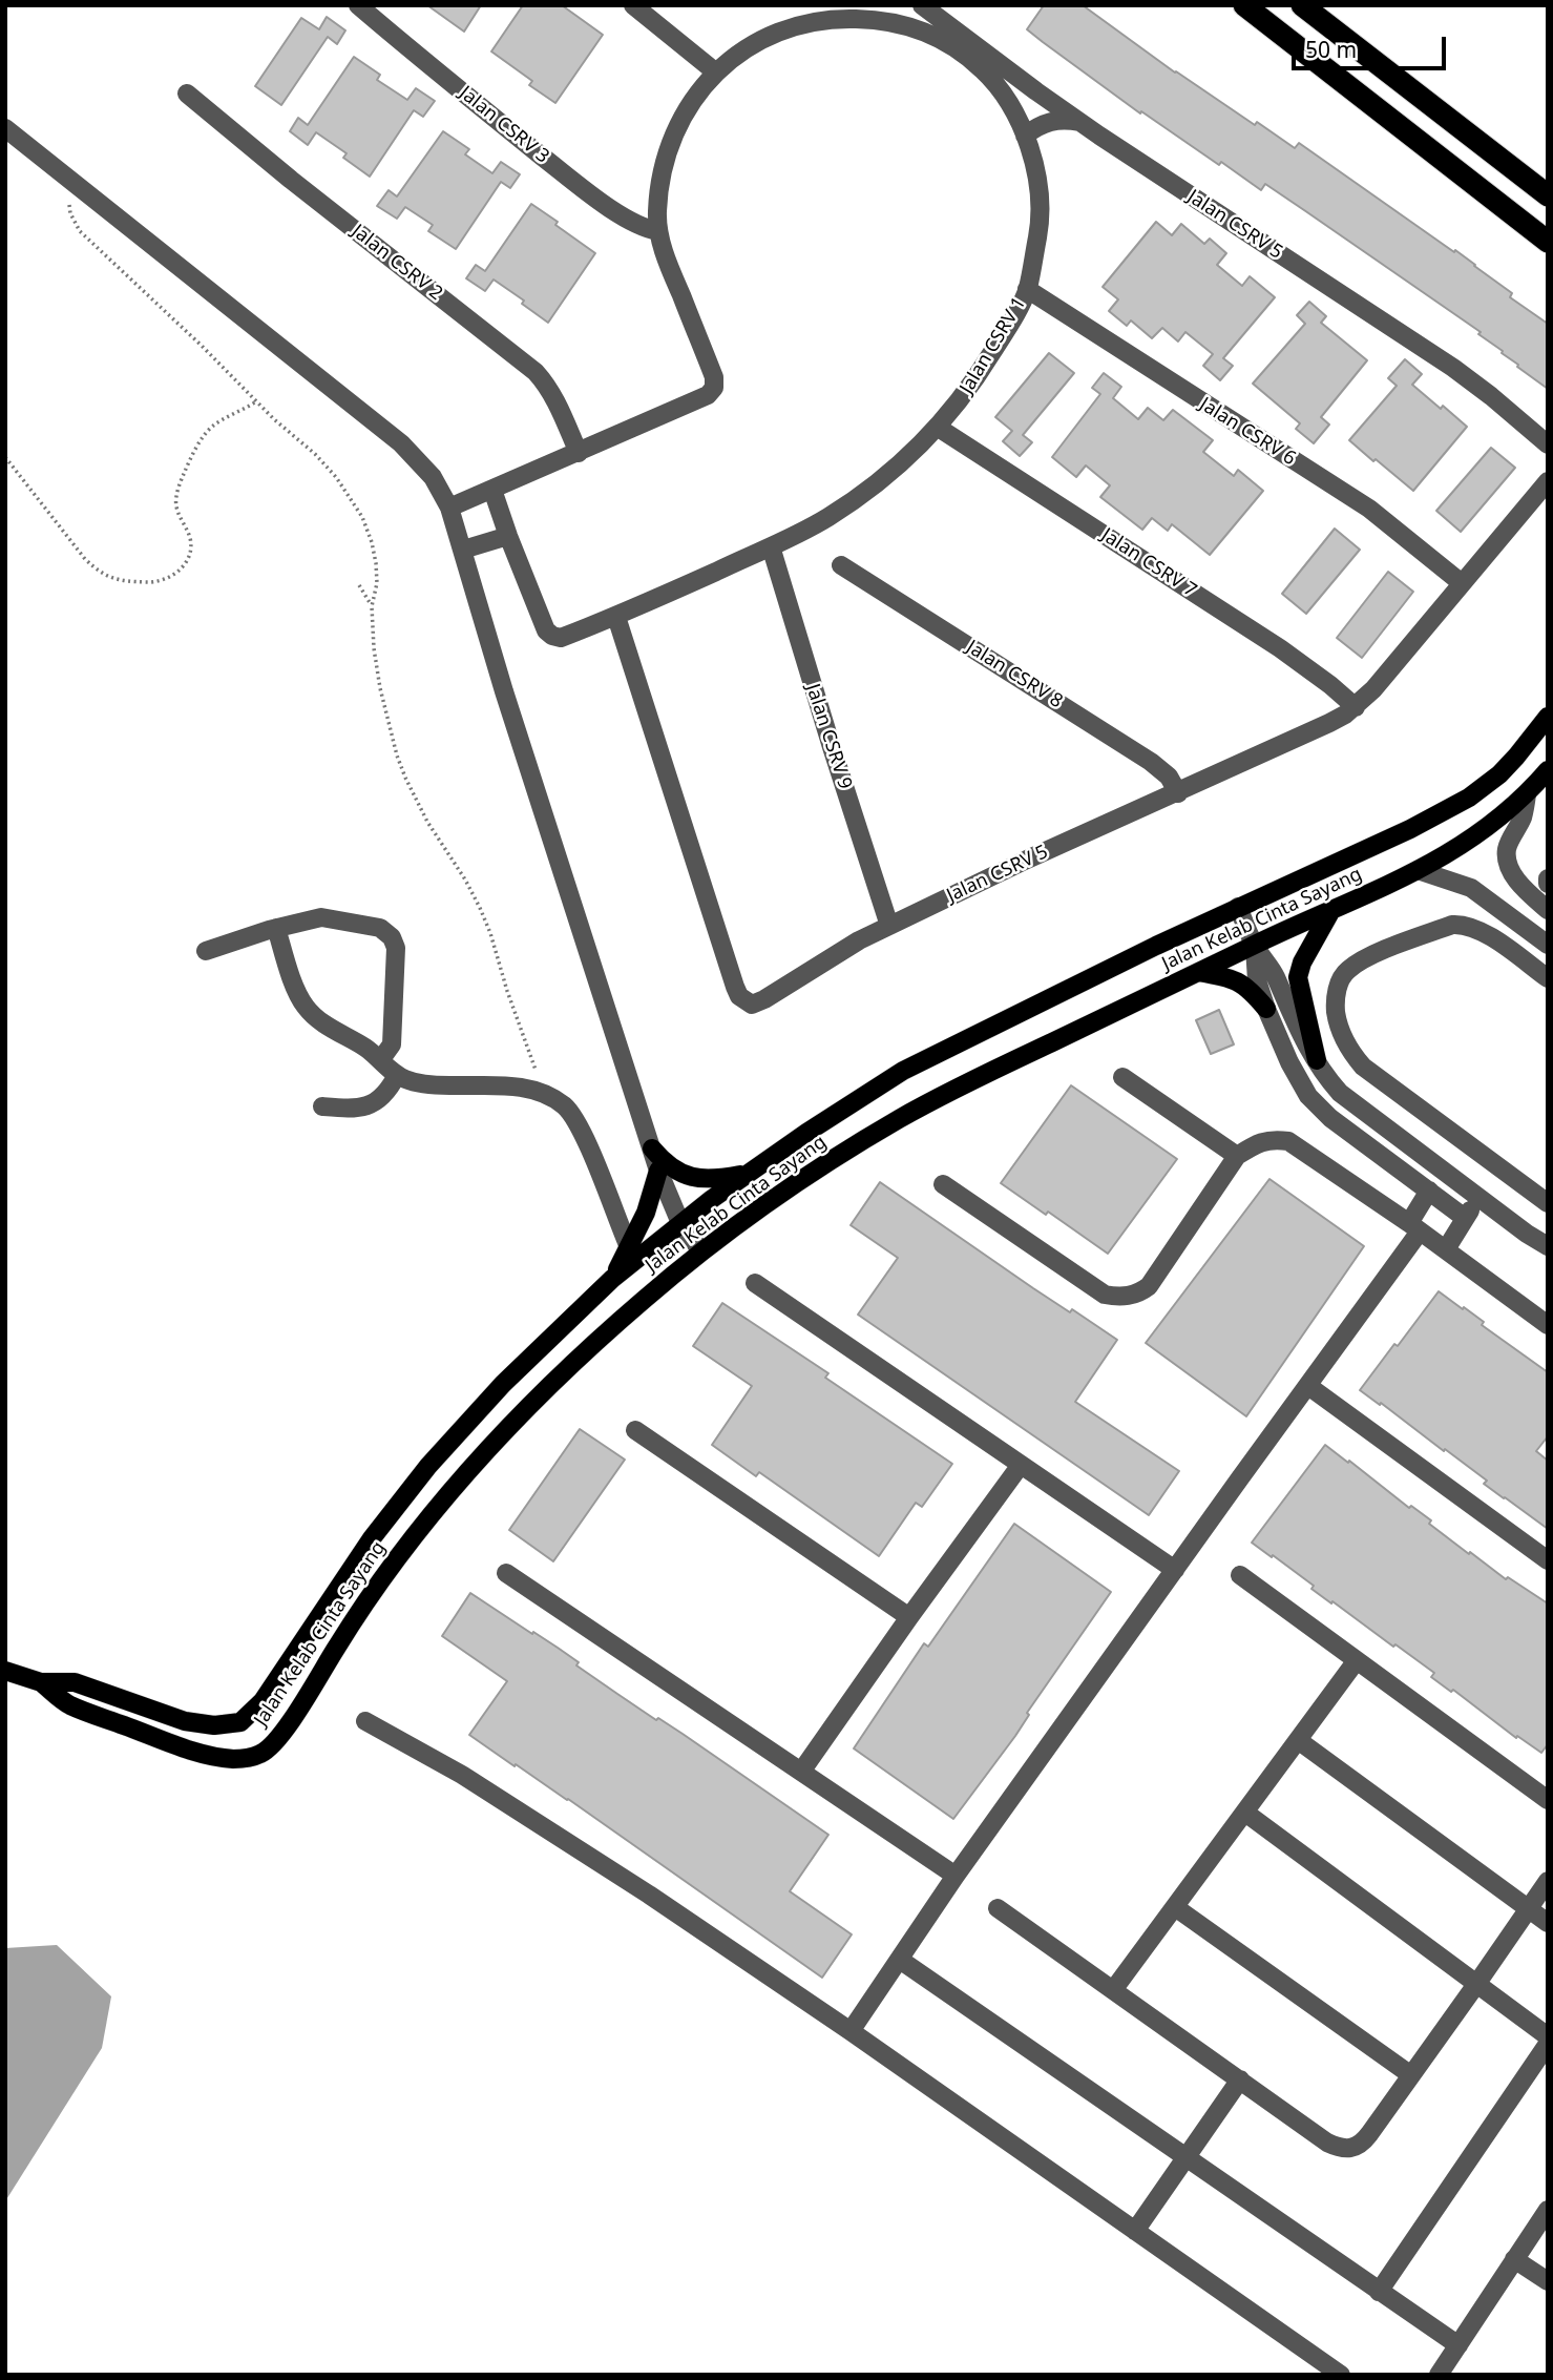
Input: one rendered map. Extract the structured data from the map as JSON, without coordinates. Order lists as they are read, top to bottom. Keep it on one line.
{"streets":{"main road":["Jalan Kelab Cinta Sayang"],"street":["Jalan CSRV 3","Jalan CSRV 5","Jalan CSRV 2","Jalan CSRV 1","Jalan CSRV 6","Jalan CSRV 7","Jalan CSRV 8","Jalan CSRV 9"]},"crossings":[["Jalan CSRV 3","Jalan CSRV 1"],["Jalan CSRV 5","Jalan CSRV 1"],["Jalan CSRV 5","Jalan CSRV 6"],["Jalan CSRV 5","Jalan CSRV 7"],["Jalan CSRV 5","Jalan CSRV 8"],["Jalan CSRV 5","Jalan CSRV 9"],["Jalan CSRV 2","Jalan CSRV 1"],["Jalan CSRV 1","Jalan CSRV 6"],["Jalan CSRV 1","Jalan CSRV 7"],["Jalan CSRV 1","Jalan CSRV 9"]],"scale_bar":"50 m"}
